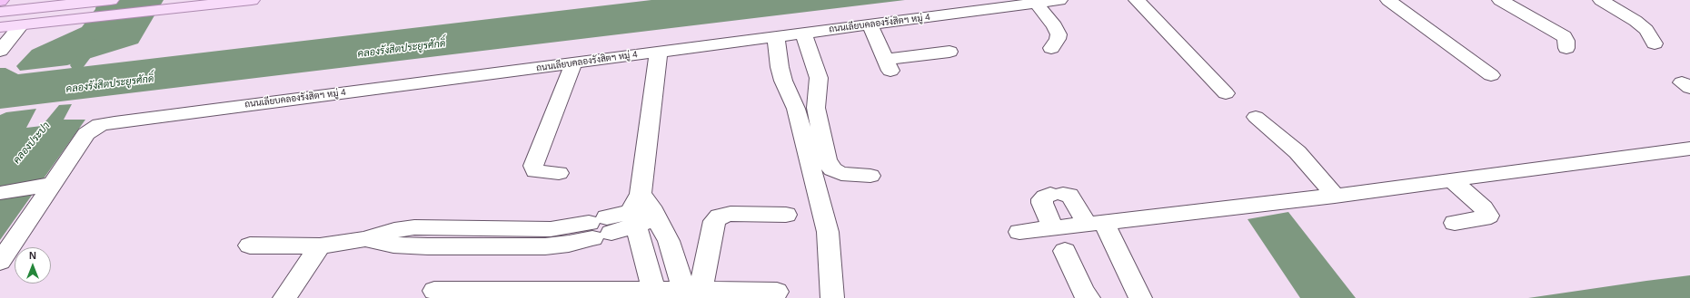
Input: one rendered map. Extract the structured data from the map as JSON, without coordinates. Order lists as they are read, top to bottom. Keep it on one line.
{"streets":{"street":["ถนนเลียบคลองรังสิตฯ หมู่ 4"]},"water":["คลองรังสิตประยูรศักดิ์","คลองประปา"],"north":"top"}
